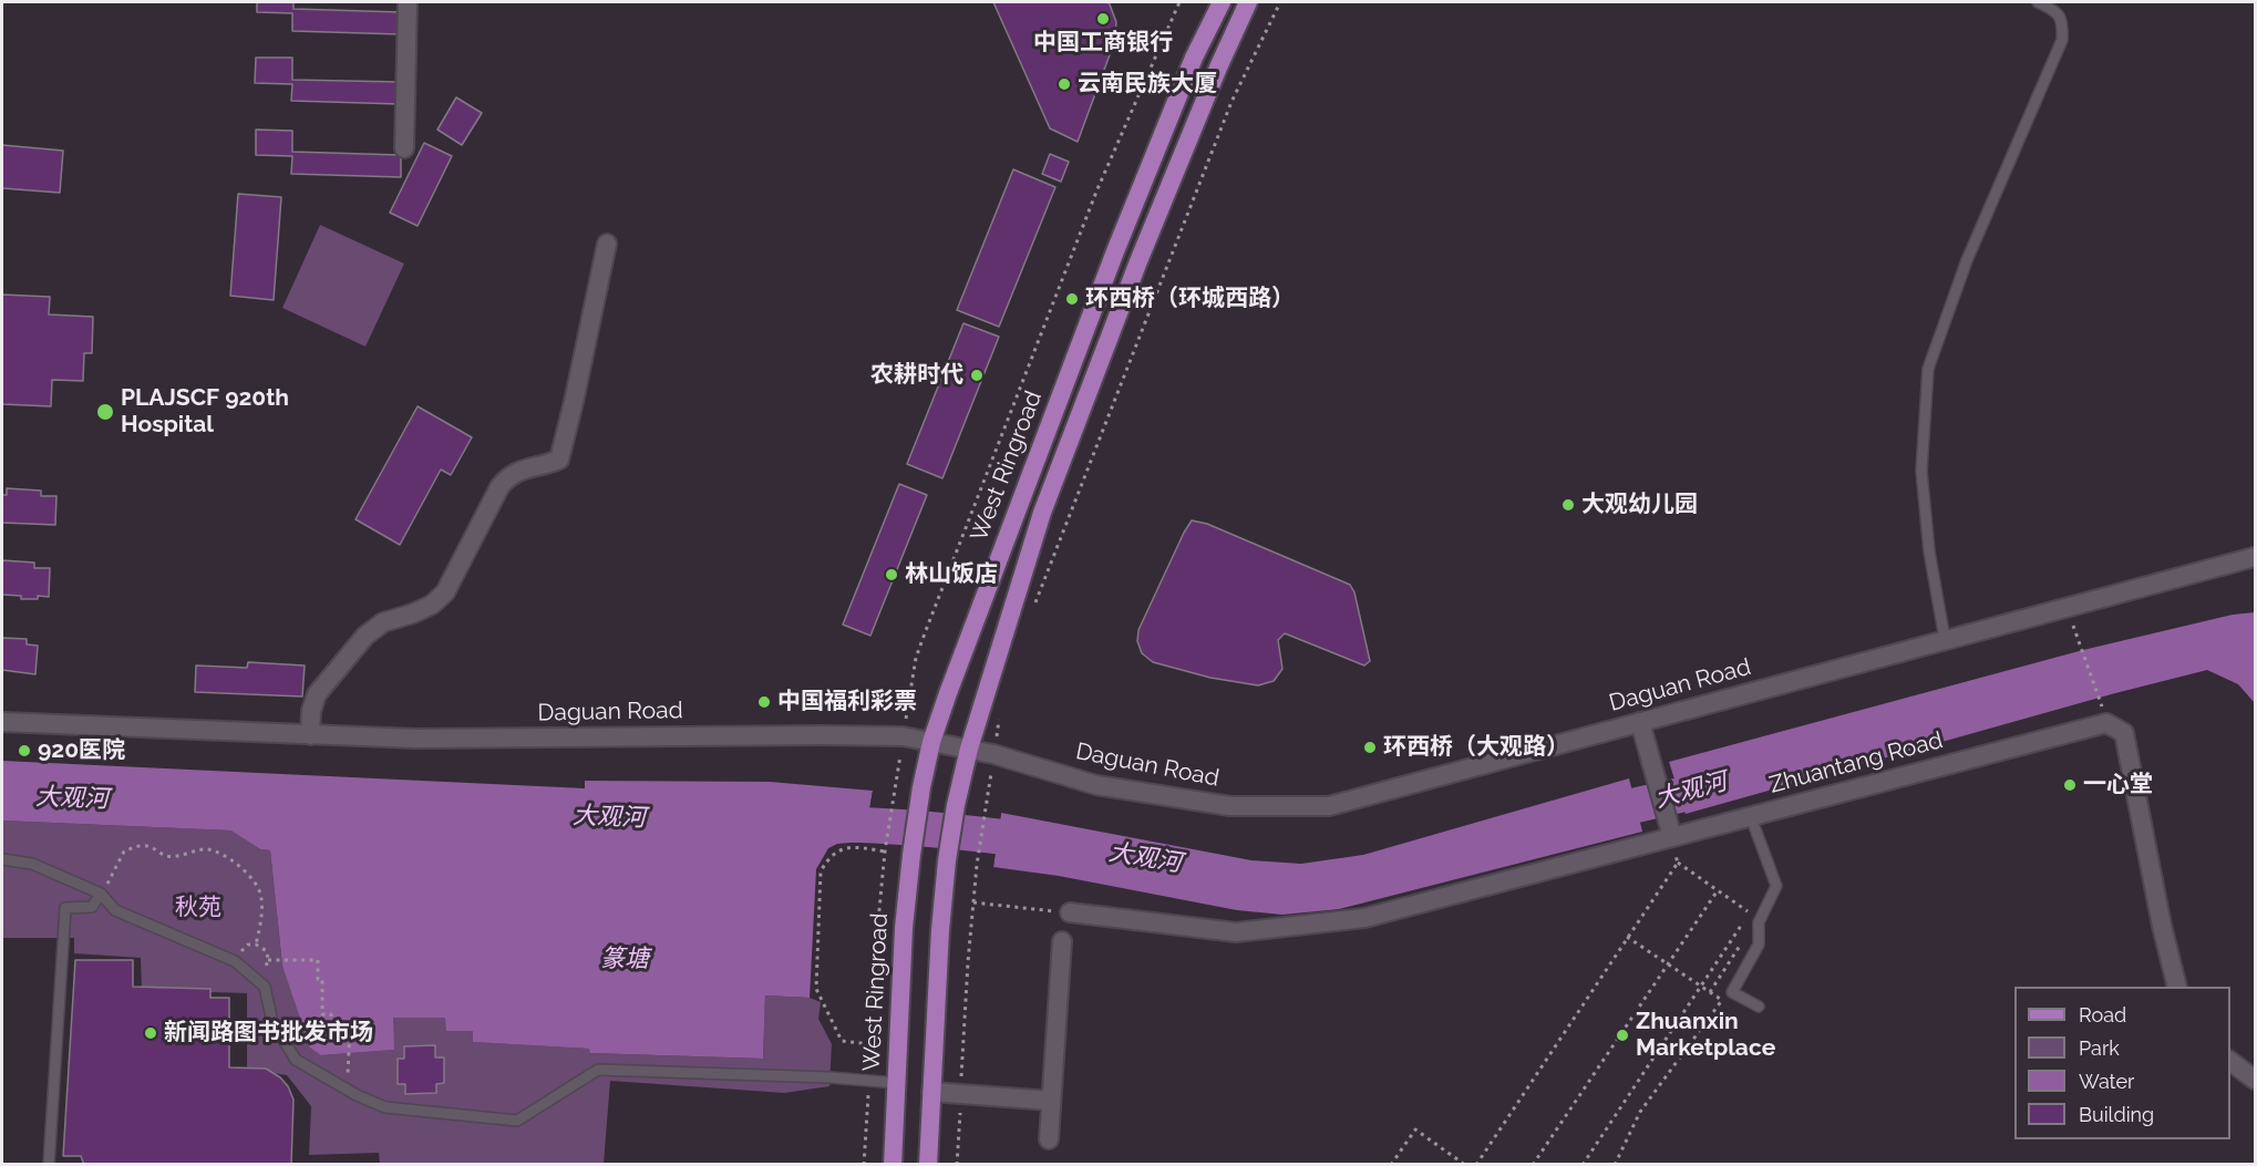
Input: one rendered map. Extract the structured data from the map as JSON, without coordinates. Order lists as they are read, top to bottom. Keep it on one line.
{"streets":{"main road":["West Ringroad"],"street":["Daguan Road","Zhuantang Road"]},"crossings":[["West Ringroad","Daguan Road"]],"water":["大观河","篆塘"],"parks":["秋苑"],"places":["中国工商银行","云南民族大厦","环西桥（环城西路）","农耕时代","PLAJSCF 920th Hospital","大观幼儿园","林山饭店","中国福利彩票","环西桥（大观路）","920医院","一心堂","新闻路图书批发市场","Zhuanxin Marketplace"],"legend":["Road","Park","Water","Building"]}
